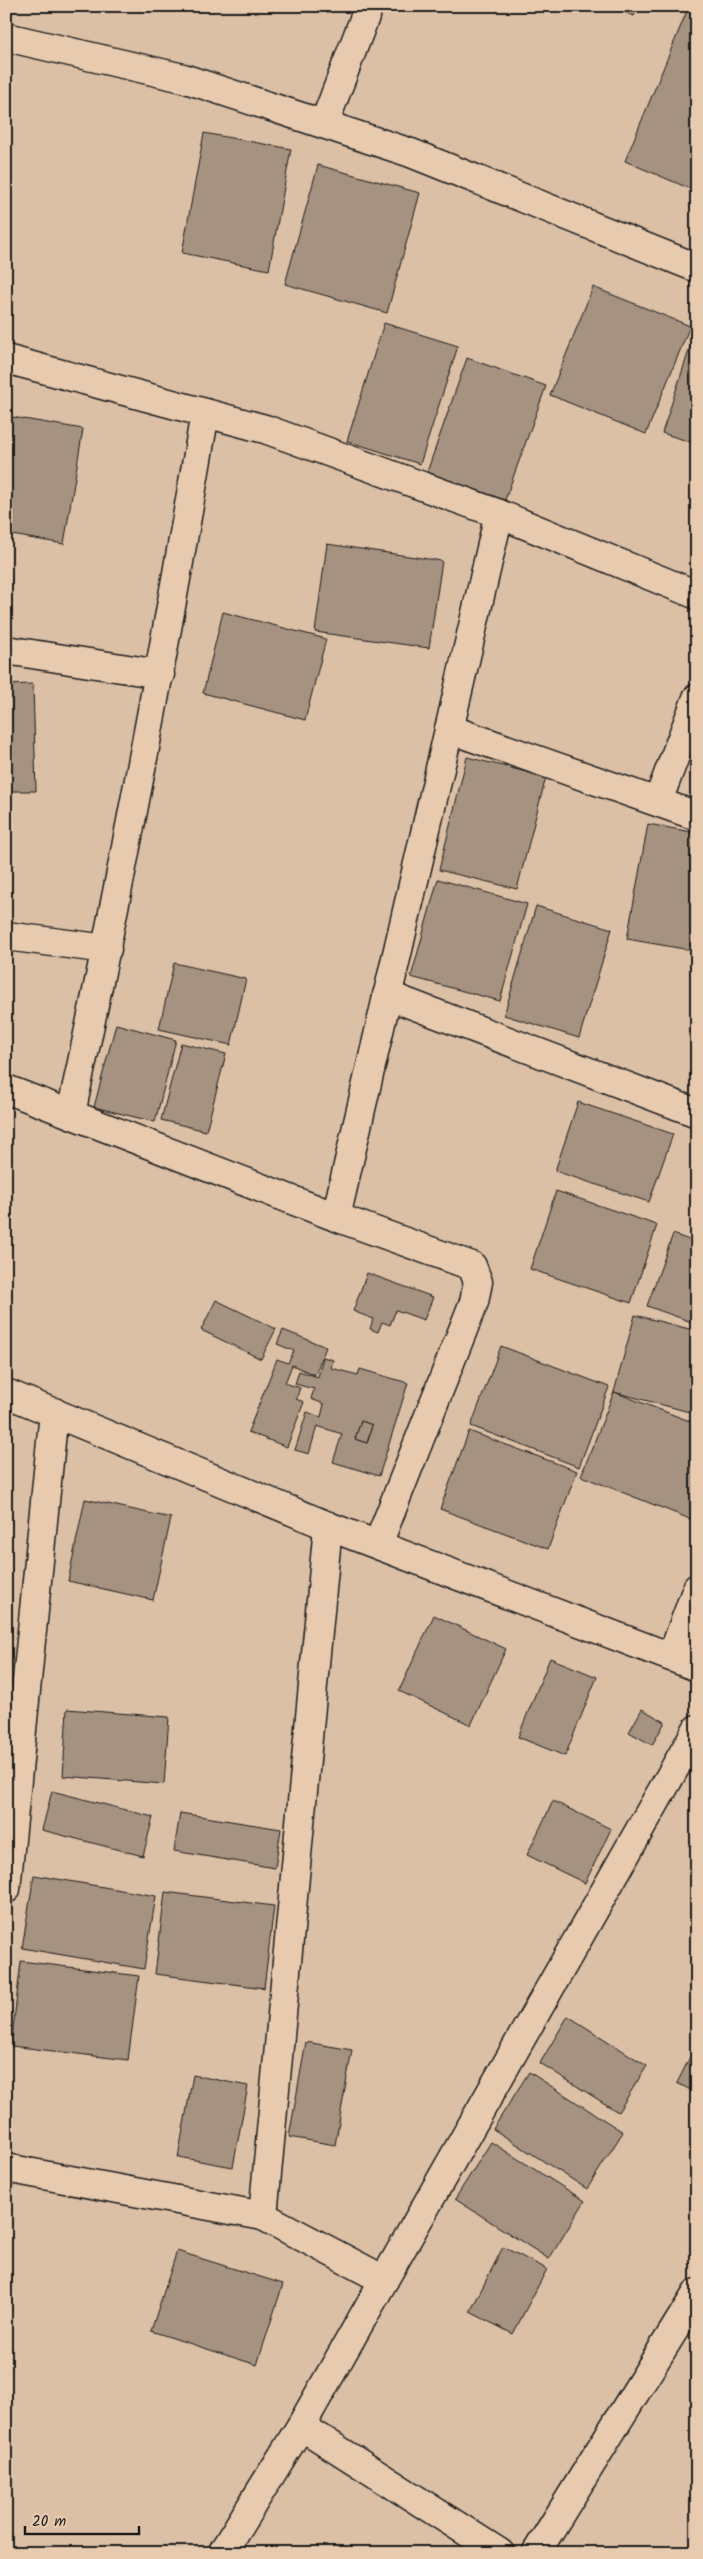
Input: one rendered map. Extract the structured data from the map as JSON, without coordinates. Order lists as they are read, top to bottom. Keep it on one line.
{"scale_bar":"20 m"}
